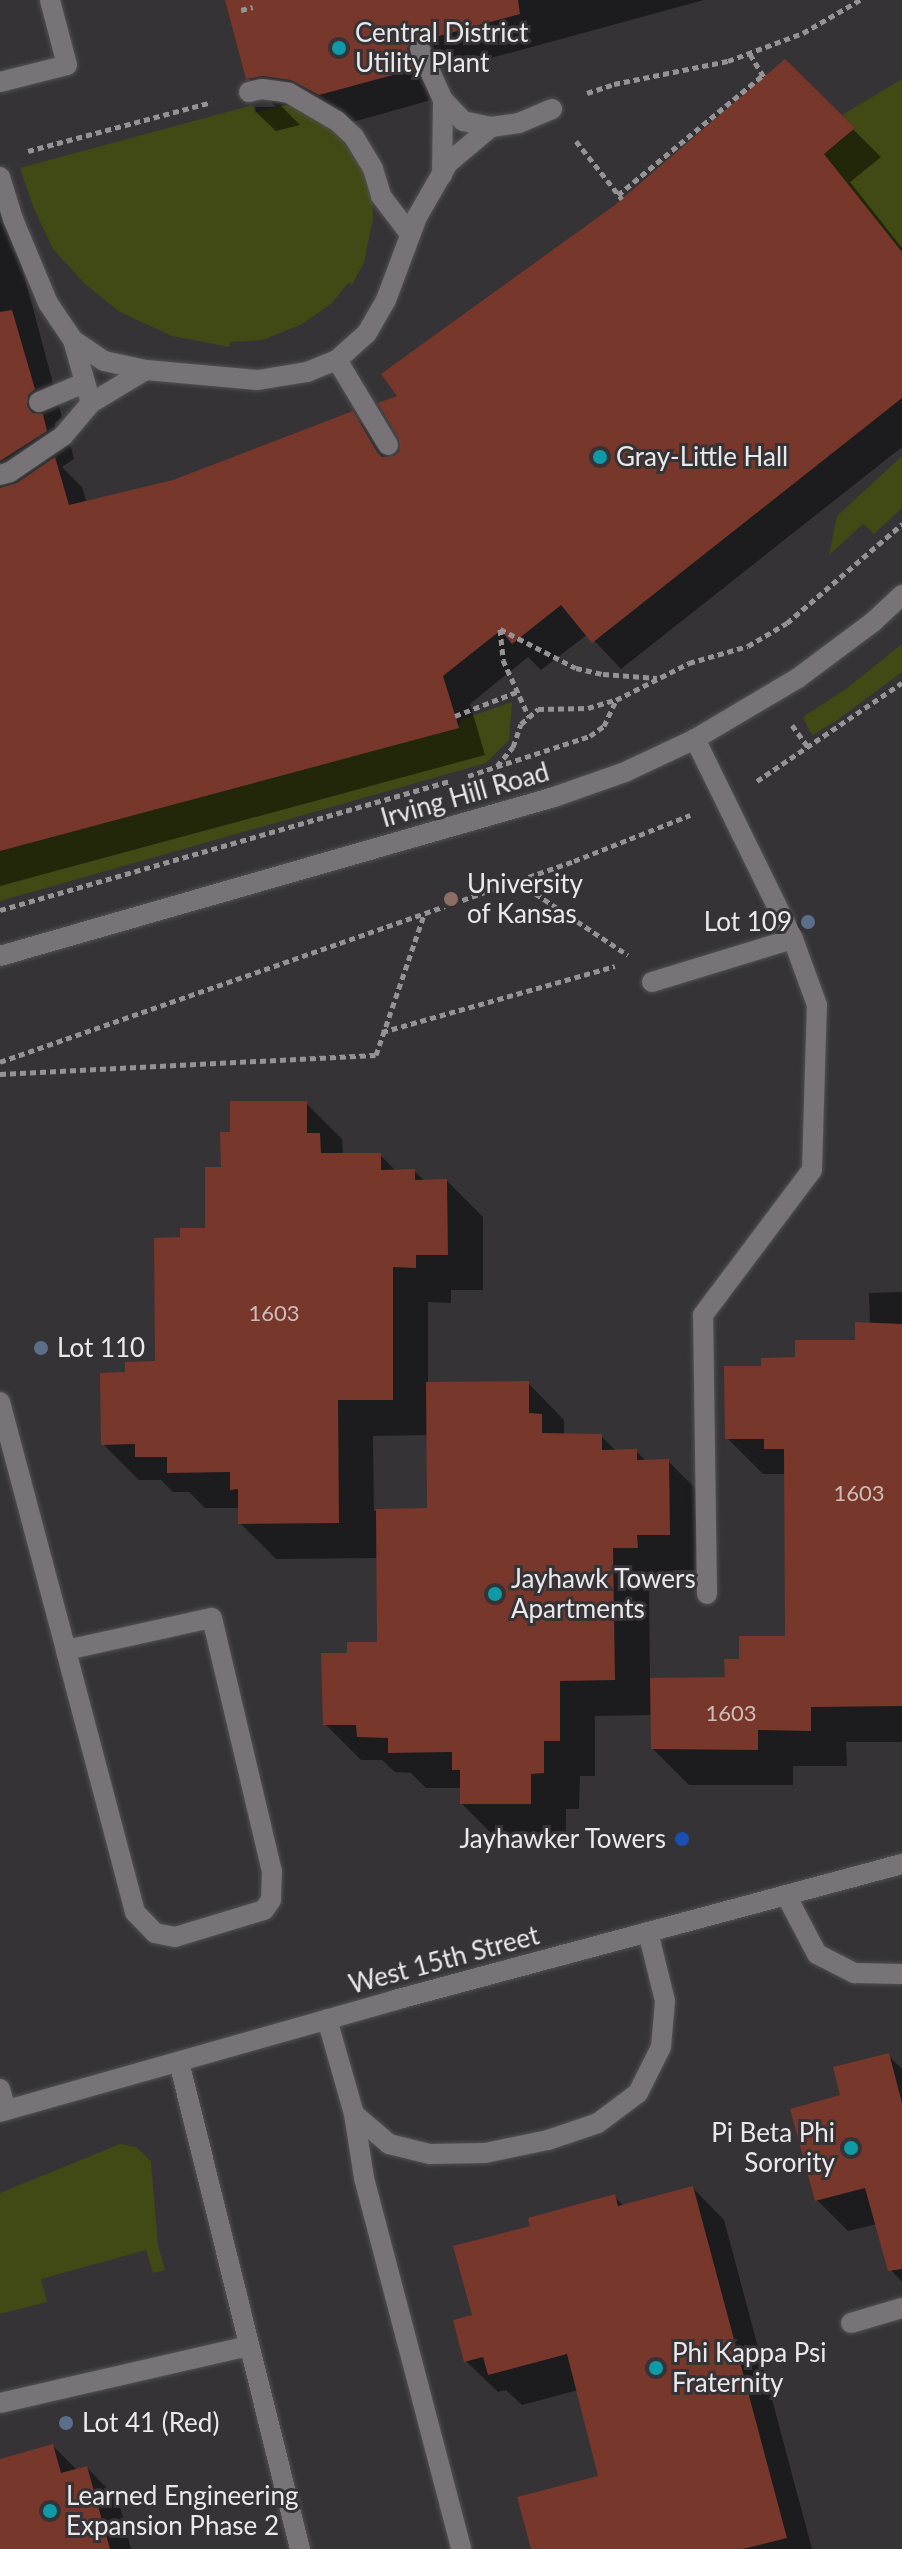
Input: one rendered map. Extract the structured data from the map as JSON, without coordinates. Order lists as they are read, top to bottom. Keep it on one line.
{"streets":{"street":["Irving Hill Road","West 15th Street"]},"places":["Central District Utility Plant","Gray-Little Hall","University of Kansas","Lot 109","Lot 110","Jayhawk Towers Apartments","Jayhawker Towers","Pi Beta Phi Sorority","Phi Kappa Psi Fraternity","Lot 41 (Red)","Learned Engineering Expansion Phase 2"],"house_numbers":["1603","1603","1603"]}
